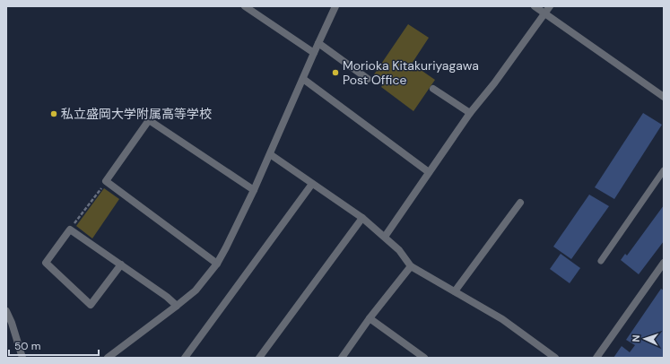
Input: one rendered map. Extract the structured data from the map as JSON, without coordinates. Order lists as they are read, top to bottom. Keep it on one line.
{"places":["Morioka Kitakuriyagawa Post Office","私立盛岡大学附属高等学校"],"scale_bar":"50 m","north":"left"}
